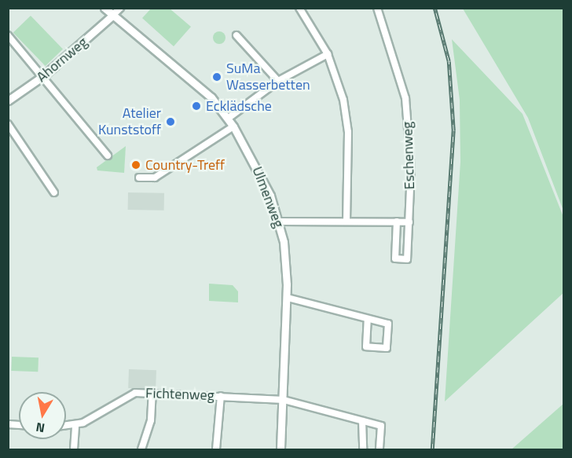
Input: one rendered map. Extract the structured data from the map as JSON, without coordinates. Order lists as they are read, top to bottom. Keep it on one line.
{"streets":{"street":["Ahornweg","Eschenweg","Ulmenweg","Fichtenweg"]},"crossings":[["Ahornweg","Ulmenweg"],["Ulmenweg","Fichtenweg"]],"places":["SuMa Wasserbetten","Ecklädsche","Atelier Kunststoff","Country-Treff"],"north":"bottom"}
